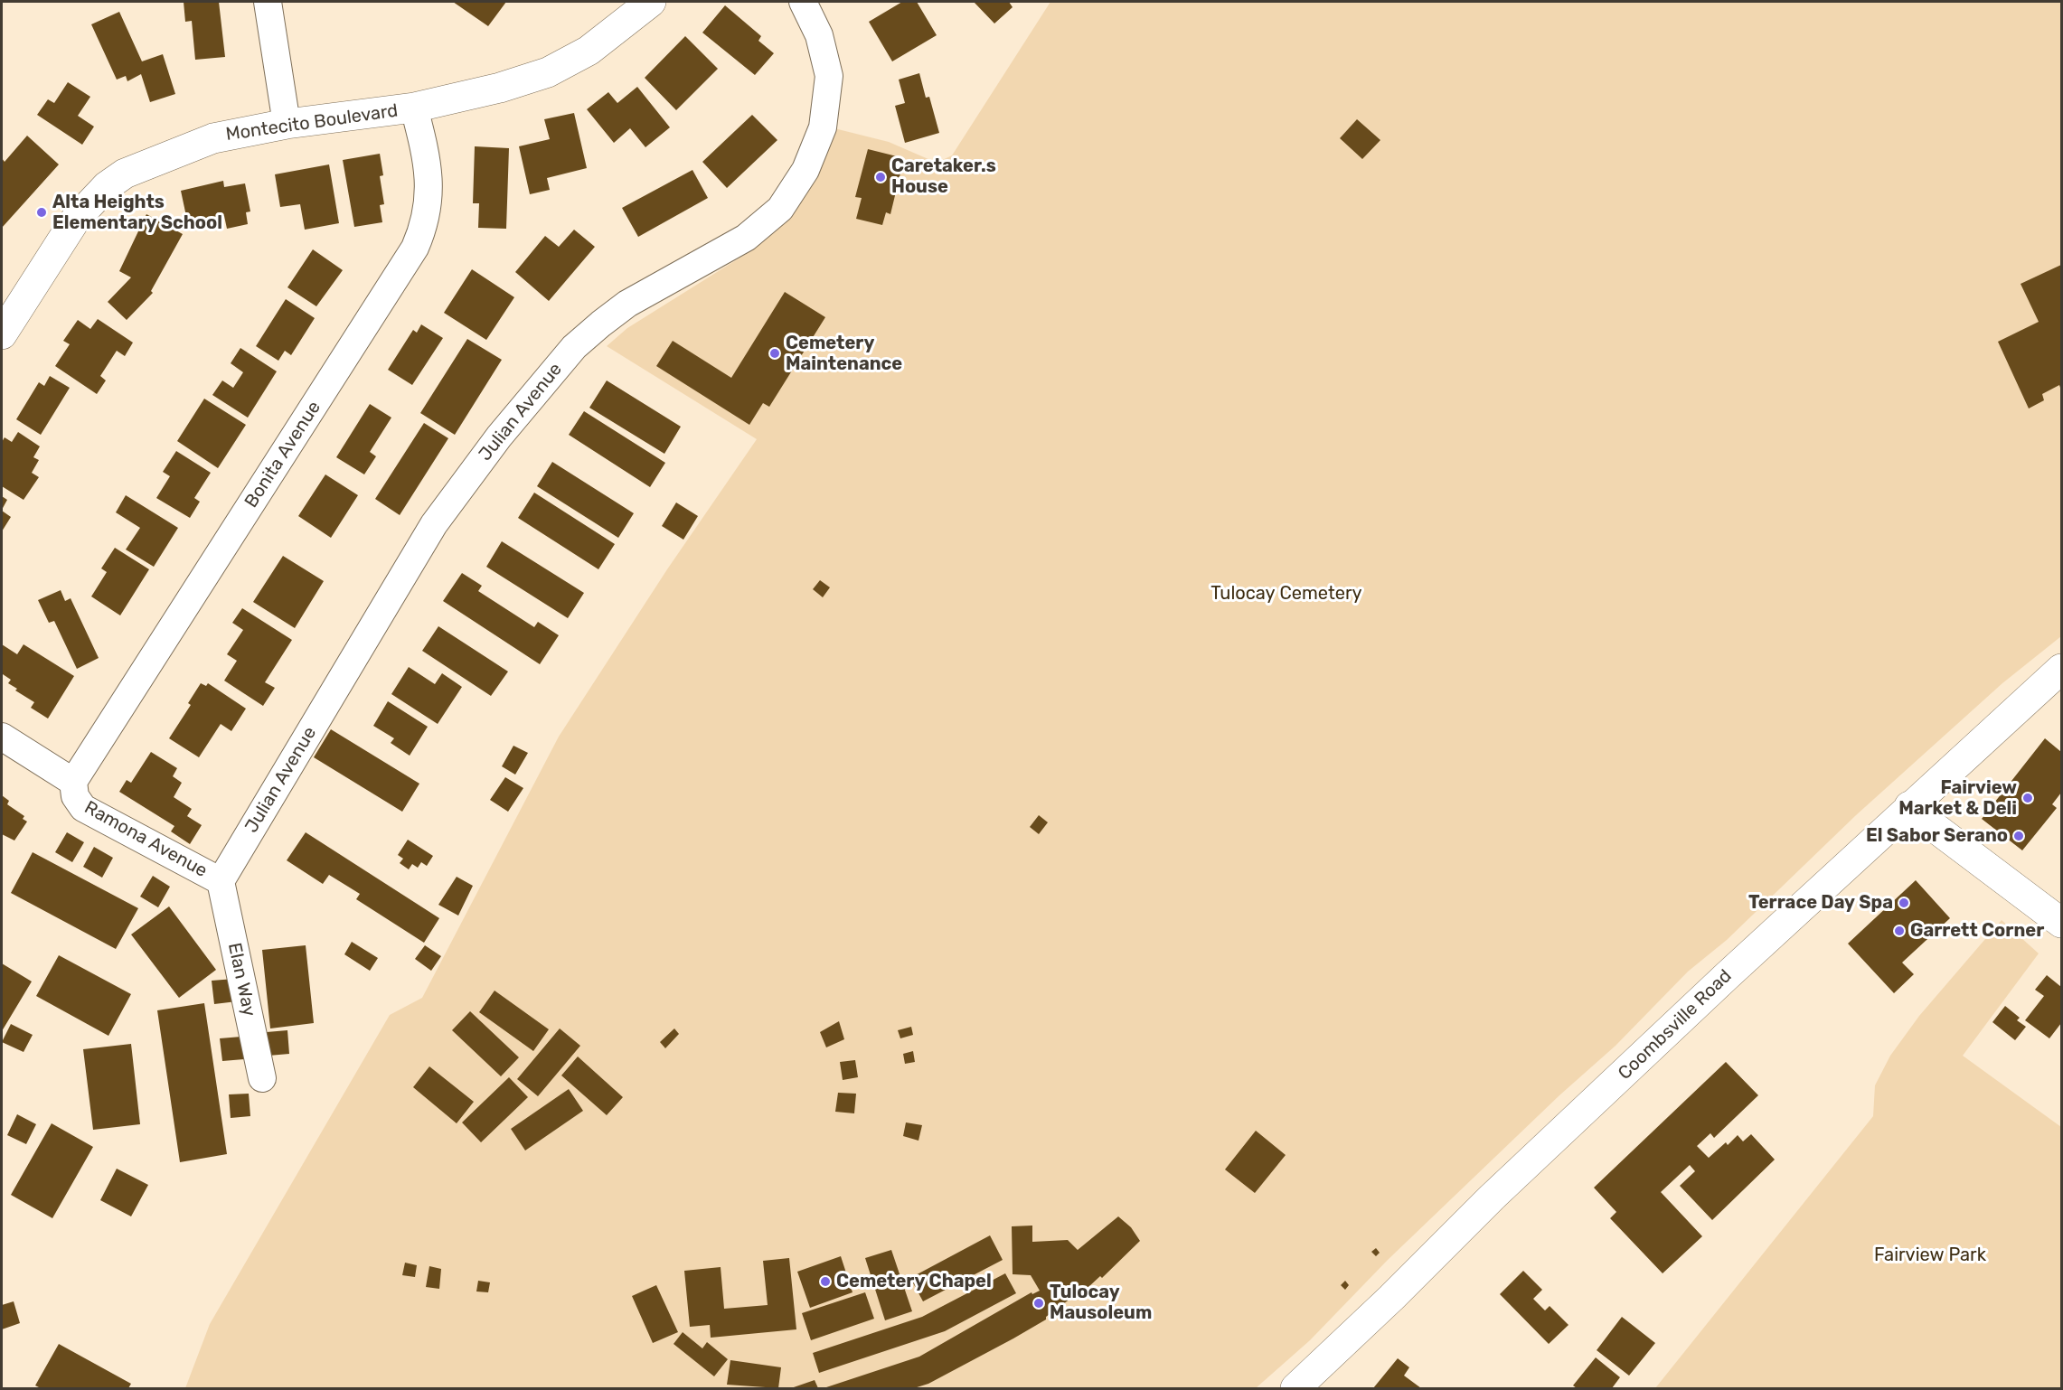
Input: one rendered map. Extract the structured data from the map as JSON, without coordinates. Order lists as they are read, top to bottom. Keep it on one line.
{"streets":{"street":["Montecito Boulevard","Julian Avenue","Bonita Avenue","Ramona Avenue","Elan Way","Coombsville Road"]},"crossings":[["Montecito Boulevard","Bonita Avenue"],["Julian Avenue","Ramona Avenue"],["Julian Avenue","Elan Way"],["Bonita Avenue","Ramona Avenue"],["Ramona Avenue","Elan Way"]],"parks":["Tulocay Cemetery","Fairview Park"],"places":["Caretaker.s House","Alta Heights Elementary School","Cemetery Maintenance","Fairview Market & Deli","El Sabor Serano","Terrace Day Spa","Garrett Corner","Cemetery Chapel","Tulocay Mausoleum"]}
